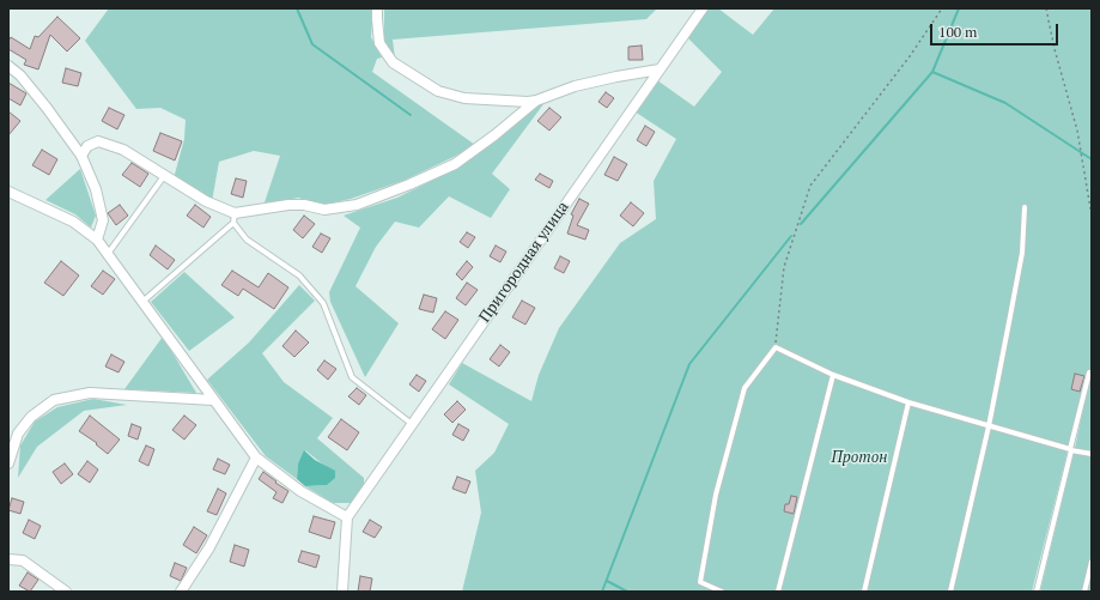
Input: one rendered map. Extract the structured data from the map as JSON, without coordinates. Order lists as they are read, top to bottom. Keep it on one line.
{"streets":{"street":["Пригородная улица"]},"parks":["Протон"],"scale_bar":"100 m"}
